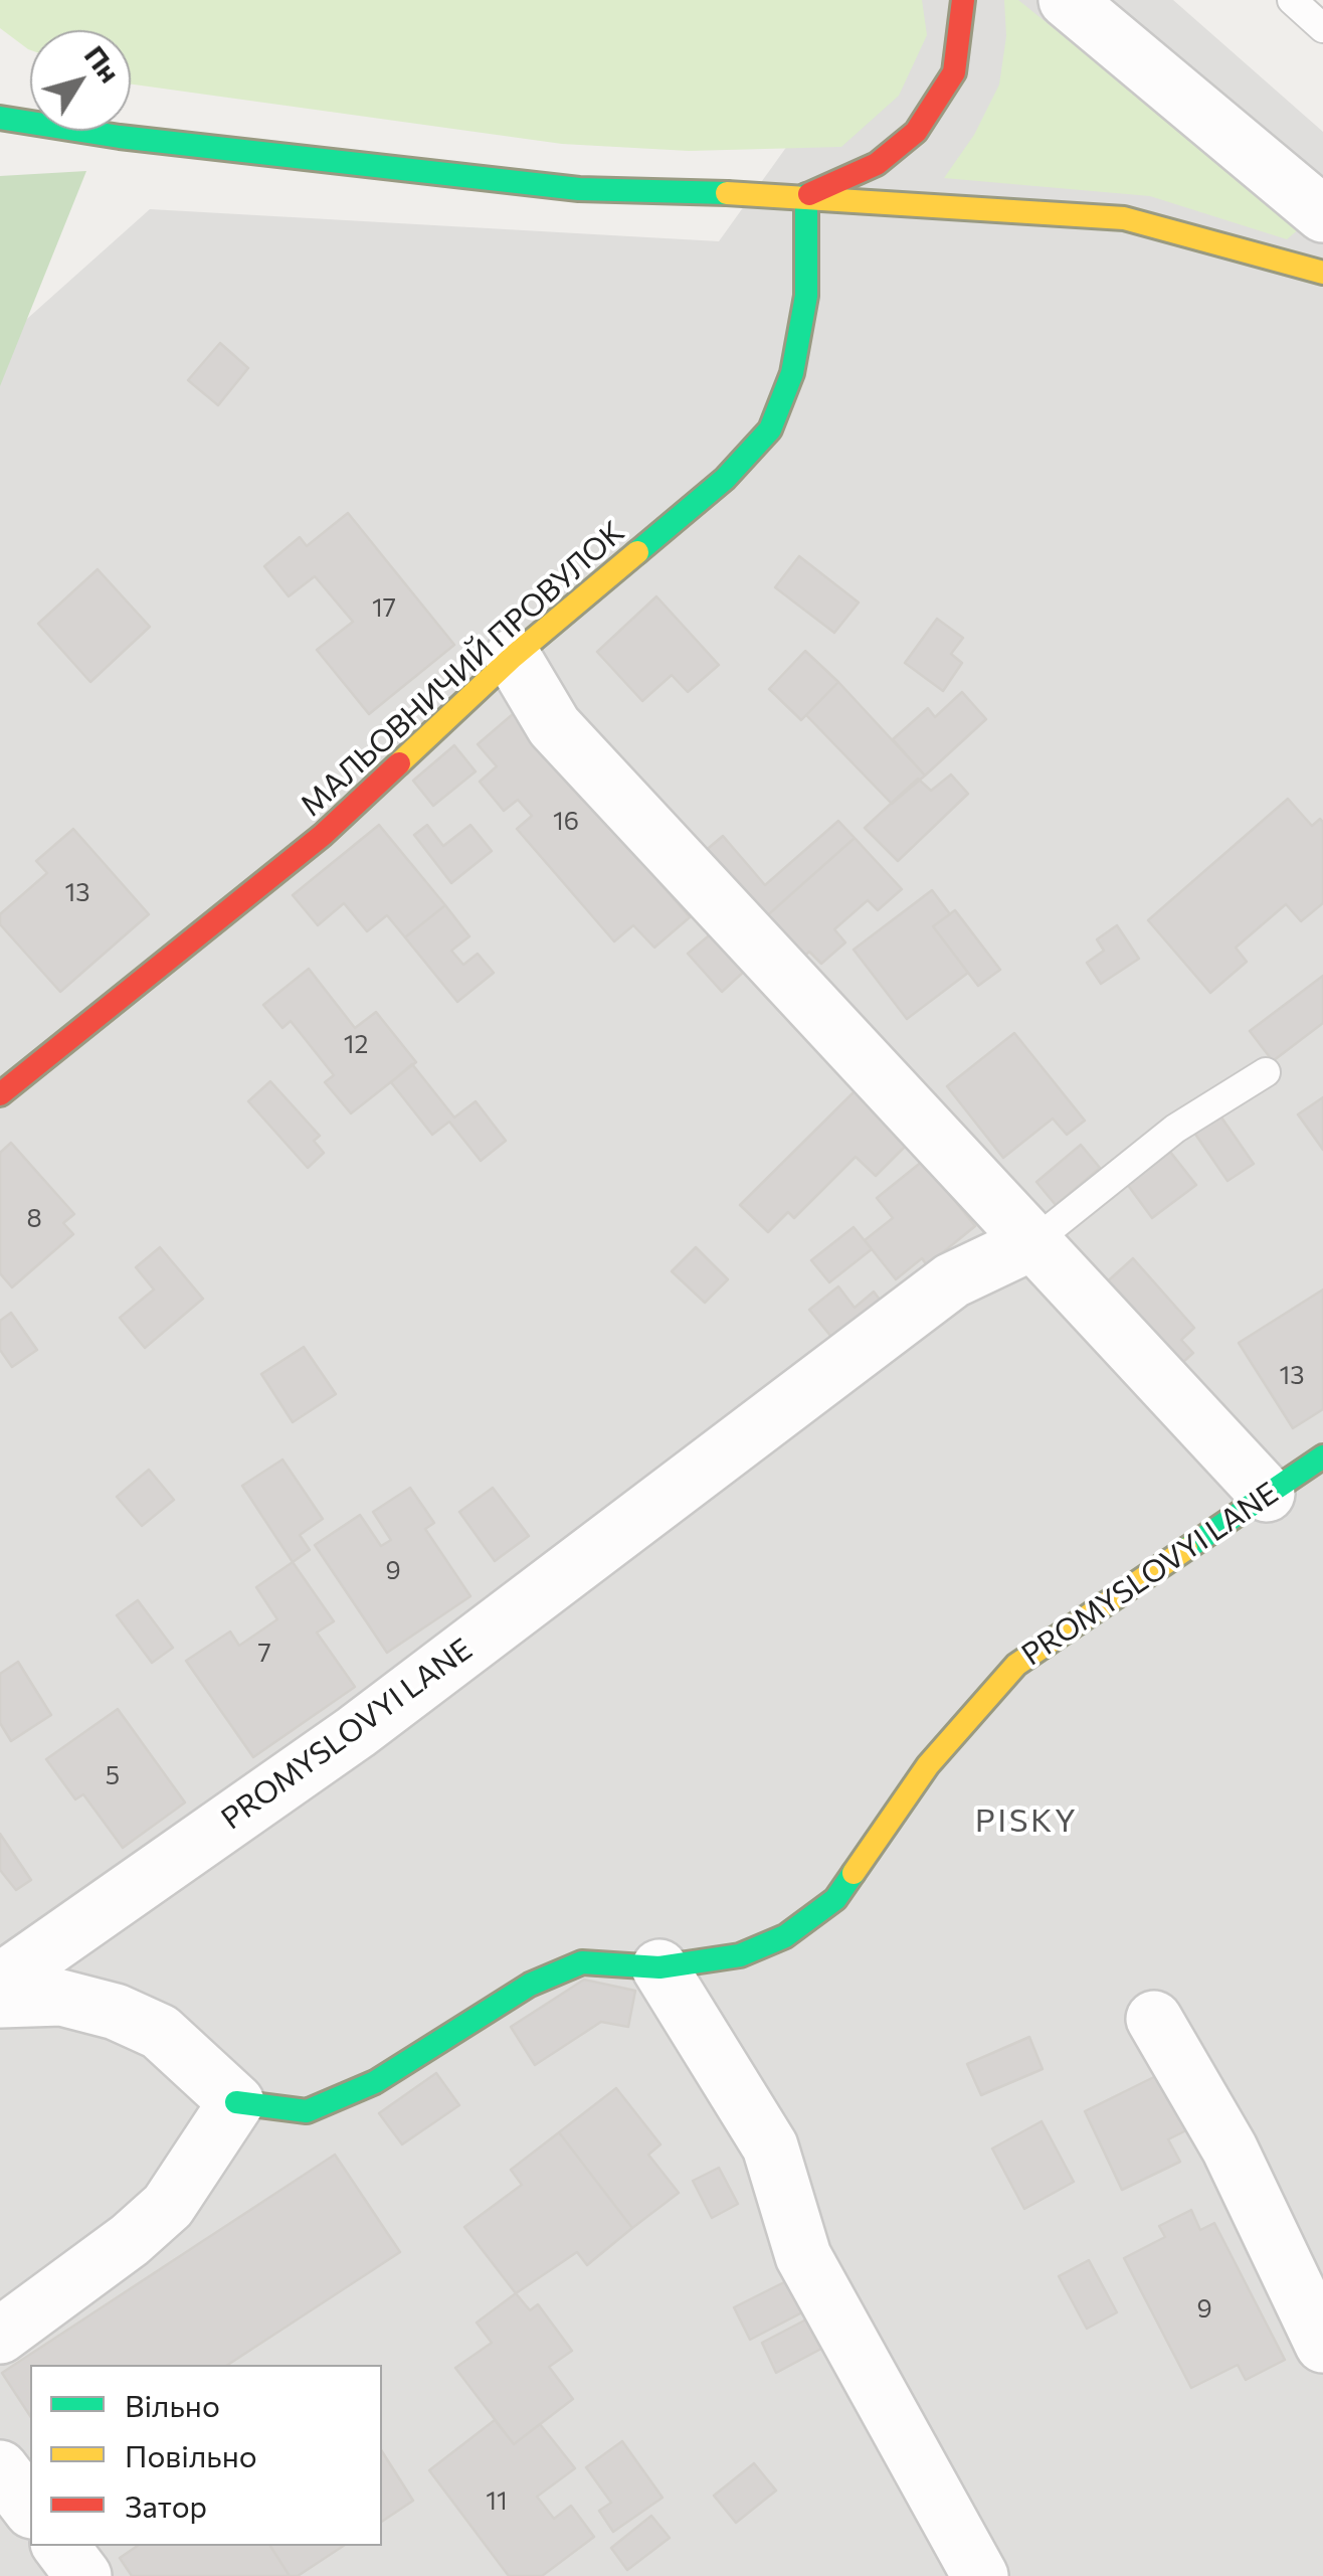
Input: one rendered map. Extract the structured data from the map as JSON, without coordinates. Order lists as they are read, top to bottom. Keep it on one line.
{"streets":{"street":["МАЛЬОВНИЧИЙ ПРОВУЛОК","PROMYSLOVYI LANE"]},"districts":["PISKY"],"house_numbers":["17","16","13","12","8","13","9","7","5","9","11"],"legend":["Вільно","Повільно","Затор"],"north":"top right"}
